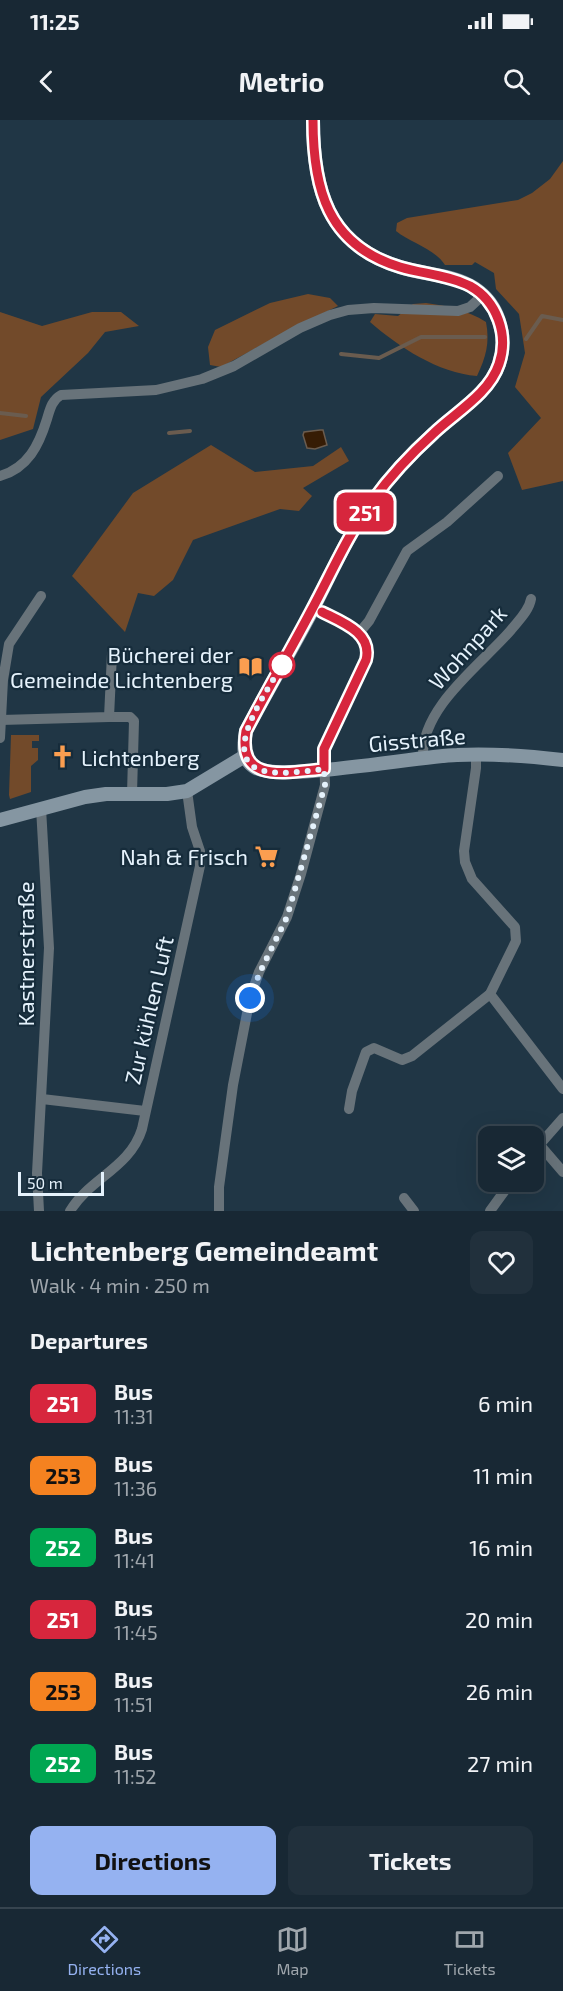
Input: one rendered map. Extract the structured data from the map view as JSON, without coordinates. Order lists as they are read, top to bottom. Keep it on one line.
{"streets":{"street":["Wohnpark","Gisstraße","Kastnerstraße","Zur kühlen Luft"]},"crossings":[["Wohnpark","Gisstraße"]],"places":{"library":["Bücherei der Gemeinde Lichtenberg"],"church":["Lichtenberg"],"supermarket":["Nah & Frisch"]},"lines":["bus line 251"],"scale_bar":"50 m","page":{"status":"11:25","header":"Metrio","on_map":"251","scale":"50 m","heading":[["Lichtenberg Gemeindeamt","Walk · 4 min · 250 m"],"Departures"],"list":[{"mark":"251","name":"Bus","note":"11:31","value":"6 min"},{"mark":"253","name":"Bus","note":"11:36","value":"11 min"},{"mark":"252","name":"Bus","note":"11:41","value":"16 min"},{"mark":"251","name":"Bus","note":"11:45","value":"20 min"},{"mark":"253","name":"Bus","note":"11:51","value":"26 min"},{"mark":"252","name":"Bus","note":"11:52","value":"27 min"}],"buttons":["Directions","Tickets"],"tabs":["Directions","Map","Tickets"]}}
